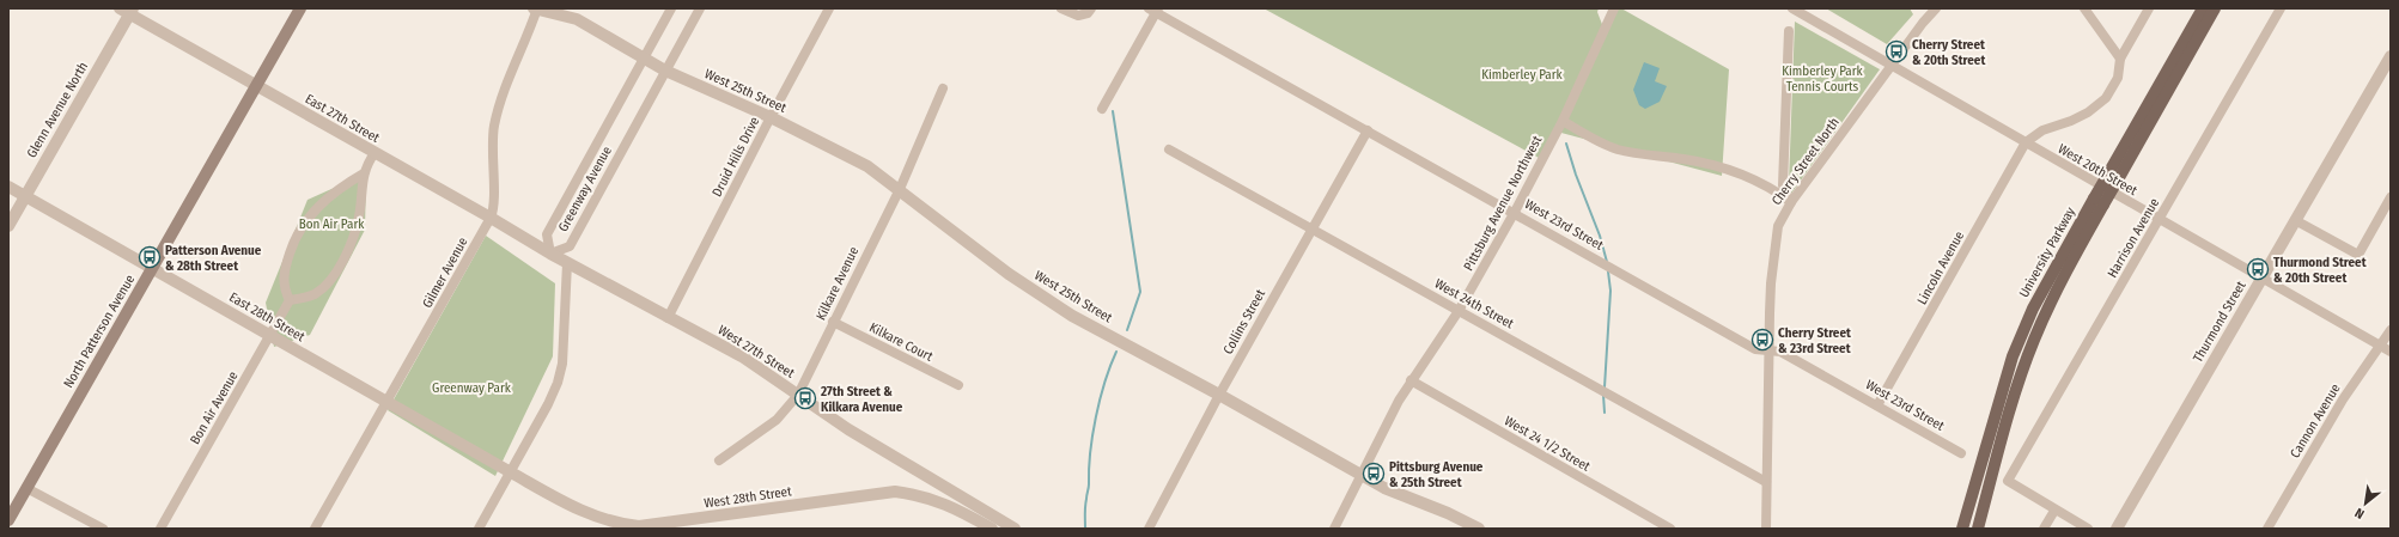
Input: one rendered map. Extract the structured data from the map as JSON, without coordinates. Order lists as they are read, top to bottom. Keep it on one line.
{"streets":{"main road":["University Parkway","North Patterson Avenue"],"street":["West 25th Street","Glenn Avenue North","East 27th Street","Druid Hills Drive","Cherry Street North","West 20th Street","Greenway Avenue","Pittsburg Avenue Northwest","West 23rd Street","Harrison Avenue","Lincoln Avenue","Gilmer Avenue","Kilkare Avenue","West 24th Street","East 28th Street","Collins Street","Thurmond Street","Kilkare Court","West 27th Street","Bon Air Avenue","Cannon Avenue","West 24 1/2 Street","West 28th Street"]},"crossings":[["West 25th Street","Druid Hills Drive"],["West 25th Street","Greenway Avenue"],["West 25th Street","Pittsburg Avenue Northwest"],["West 25th Street","Gilmer Avenue"],["West 25th Street","Kilkare Avenue"],["West 25th Street","Collins Street"],["Glenn Avenue North","East 27th Street"],["Glenn Avenue North","East 28th Street"],["East 27th Street","Greenway Avenue"],["East 27th Street","Gilmer Avenue"],["East 27th Street","North Patterson Avenue"],["East 27th Street","West 27th Street"],["Druid Hills Drive","West 27th Street"],["Cherry Street North","West 20th Street"],["Cherry Street North","West 23rd Street"],["Cherry Street North","West 24th Street"],["West 20th Street","Harrison Avenue"],["West 20th Street","Lincoln Avenue"],["West 20th Street","Thurmond Street"],["West 20th Street","Cannon Avenue"],["Greenway Avenue","West 27th Street"],["Pittsburg Avenue Northwest","West 23rd Street"],["Pittsburg Avenue Northwest","West 24th Street"],["Pittsburg Avenue Northwest","West 24 1/2 Street"],["West 23rd Street","Lincoln Avenue"],["West 23rd Street","Collins Street"],["Gilmer Avenue","East 28th Street"],["Kilkare Avenue","Kilkare Court"],["Kilkare Avenue","West 27th Street"],["West 24th Street","Collins Street"],["East 28th Street","North Patterson Avenue"],["East 28th Street","Bon Air Avenue"],["East 28th Street","West 28th Street"]],"parks":["Kimberley Park Tennis Courts","Kimberley Park","Bon Air Park","Greenway Park"],"places":{"bus stop":["Cherry Street & 20th Street","Patterson Avenue & 28th Street","Thurmond Street & 20th Street","Cherry Street & 23rd Street","27th Street & Kilkara Avenue","Pittsburg Avenue & 25th Street"]},"north":"bottom left"}
